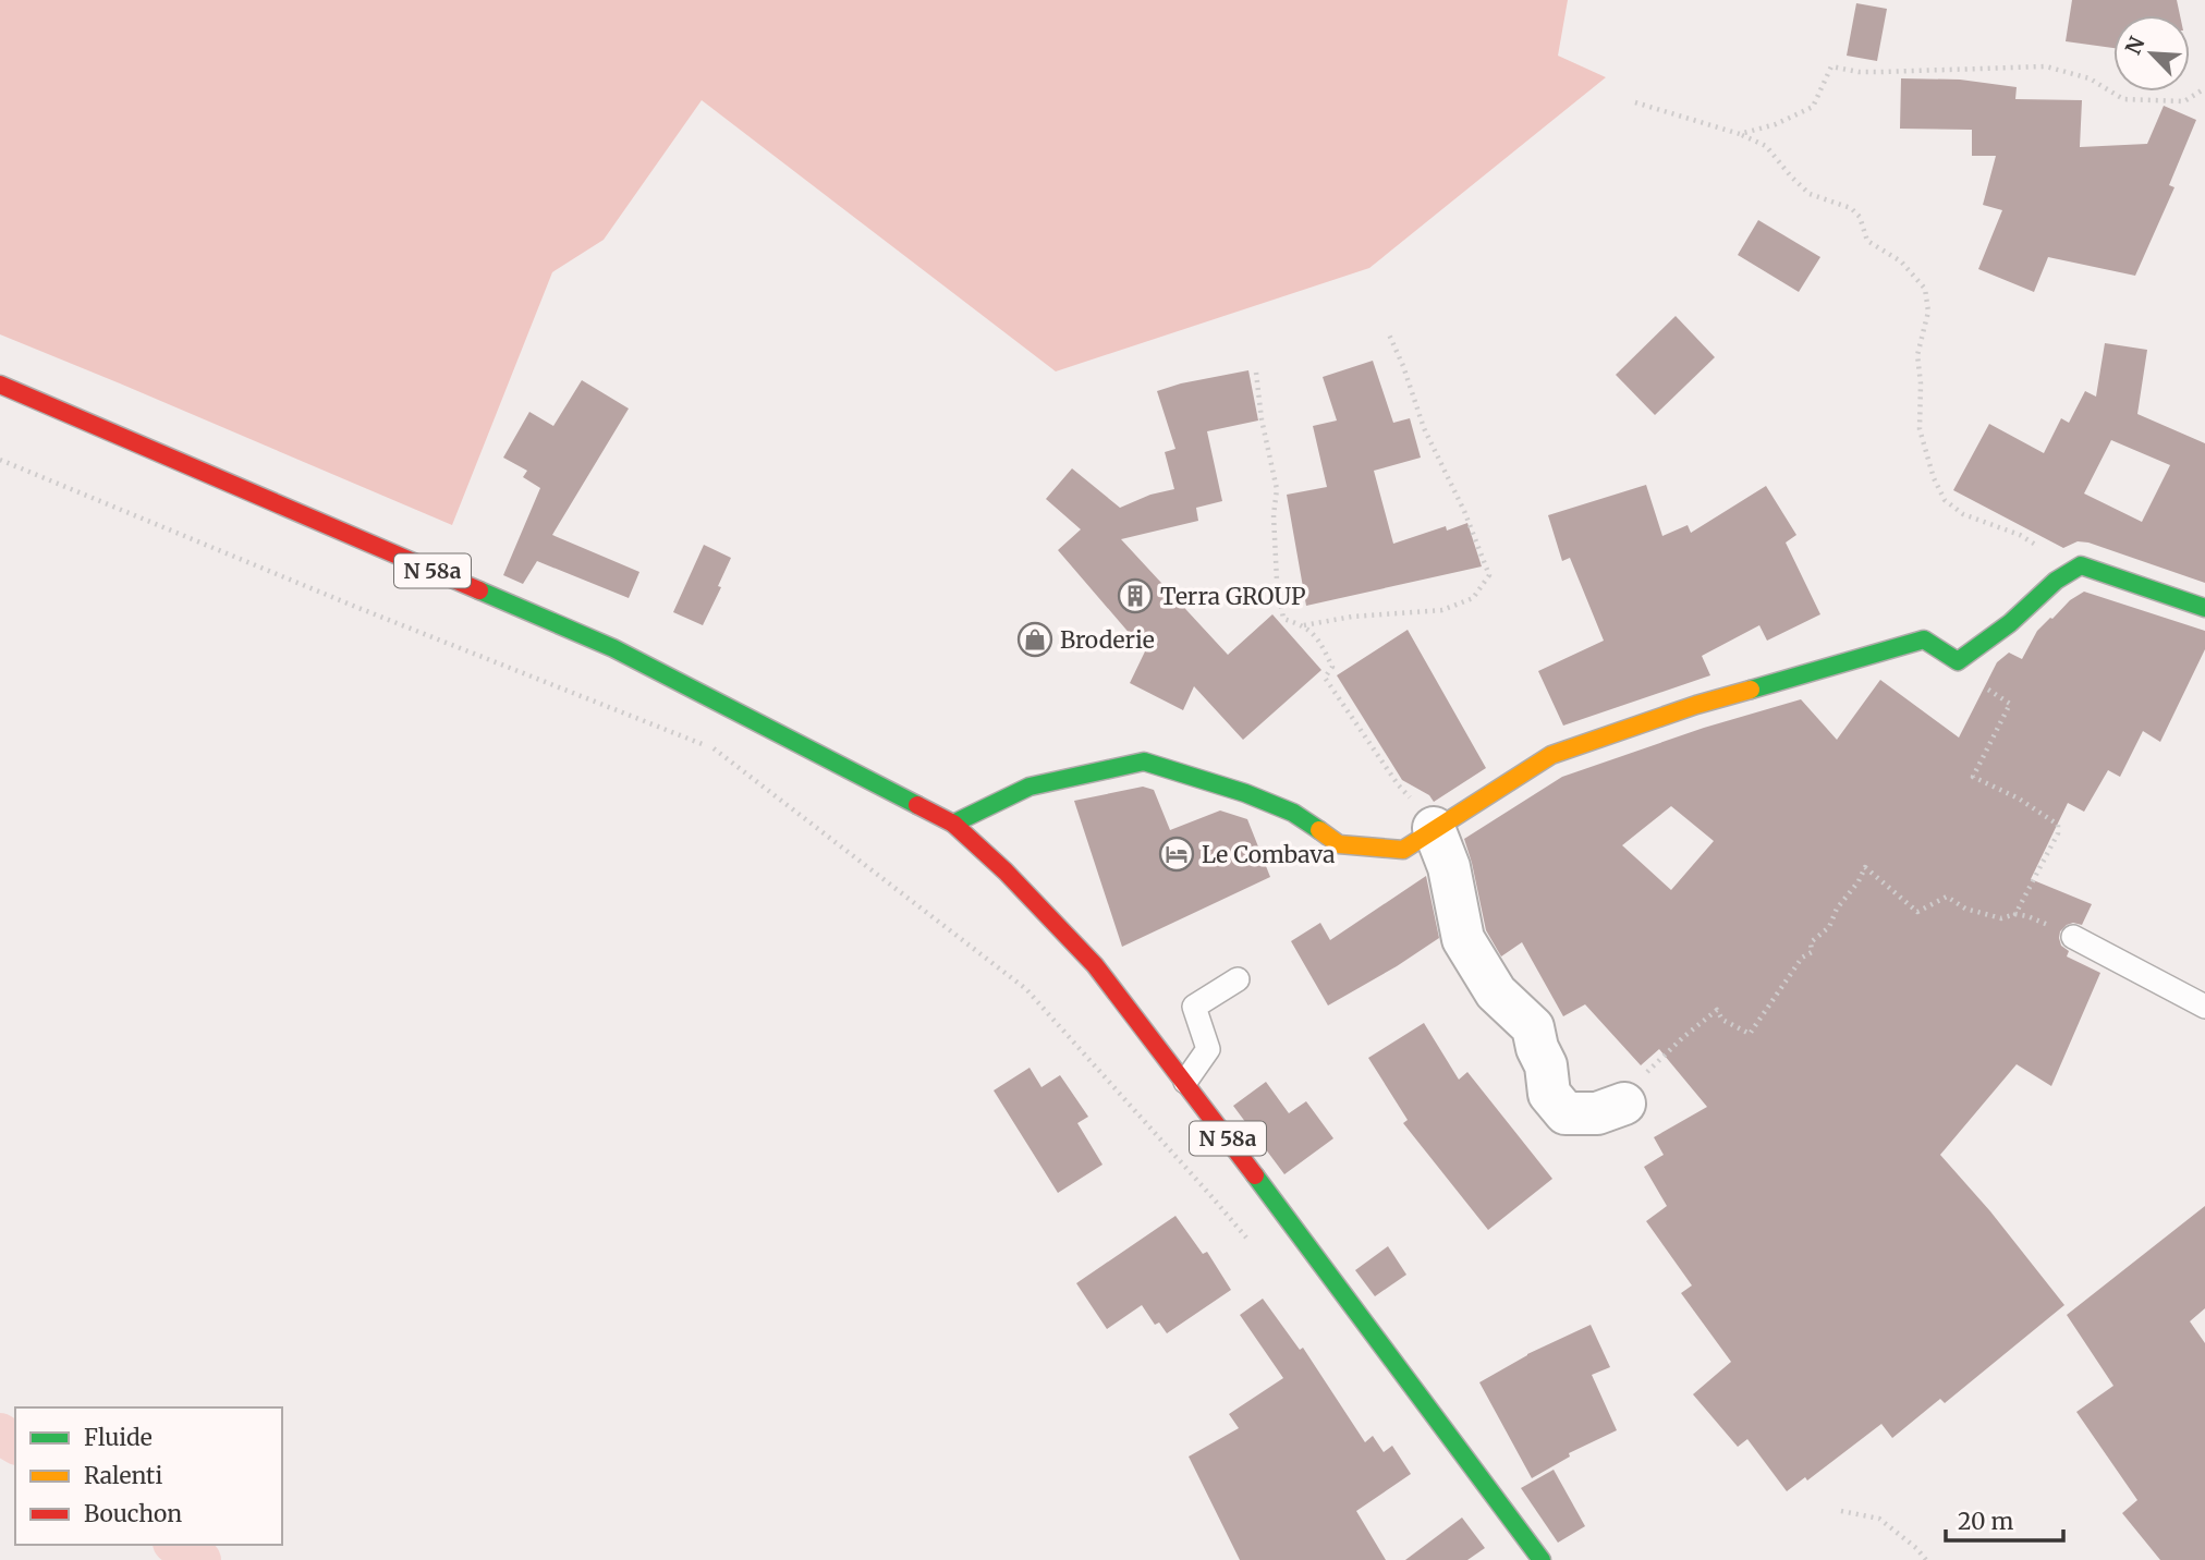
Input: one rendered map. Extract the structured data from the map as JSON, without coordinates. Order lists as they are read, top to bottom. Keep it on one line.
{"streets":{"main road":["N 58a"]},"places":{"building":["Terra GROUP"],"shop":["Broderie"],"hotel":["Le Combava"]},"legend":["Fluide","Ralenti","Bouchon"],"scale_bar":"20 m","north":"top left"}
